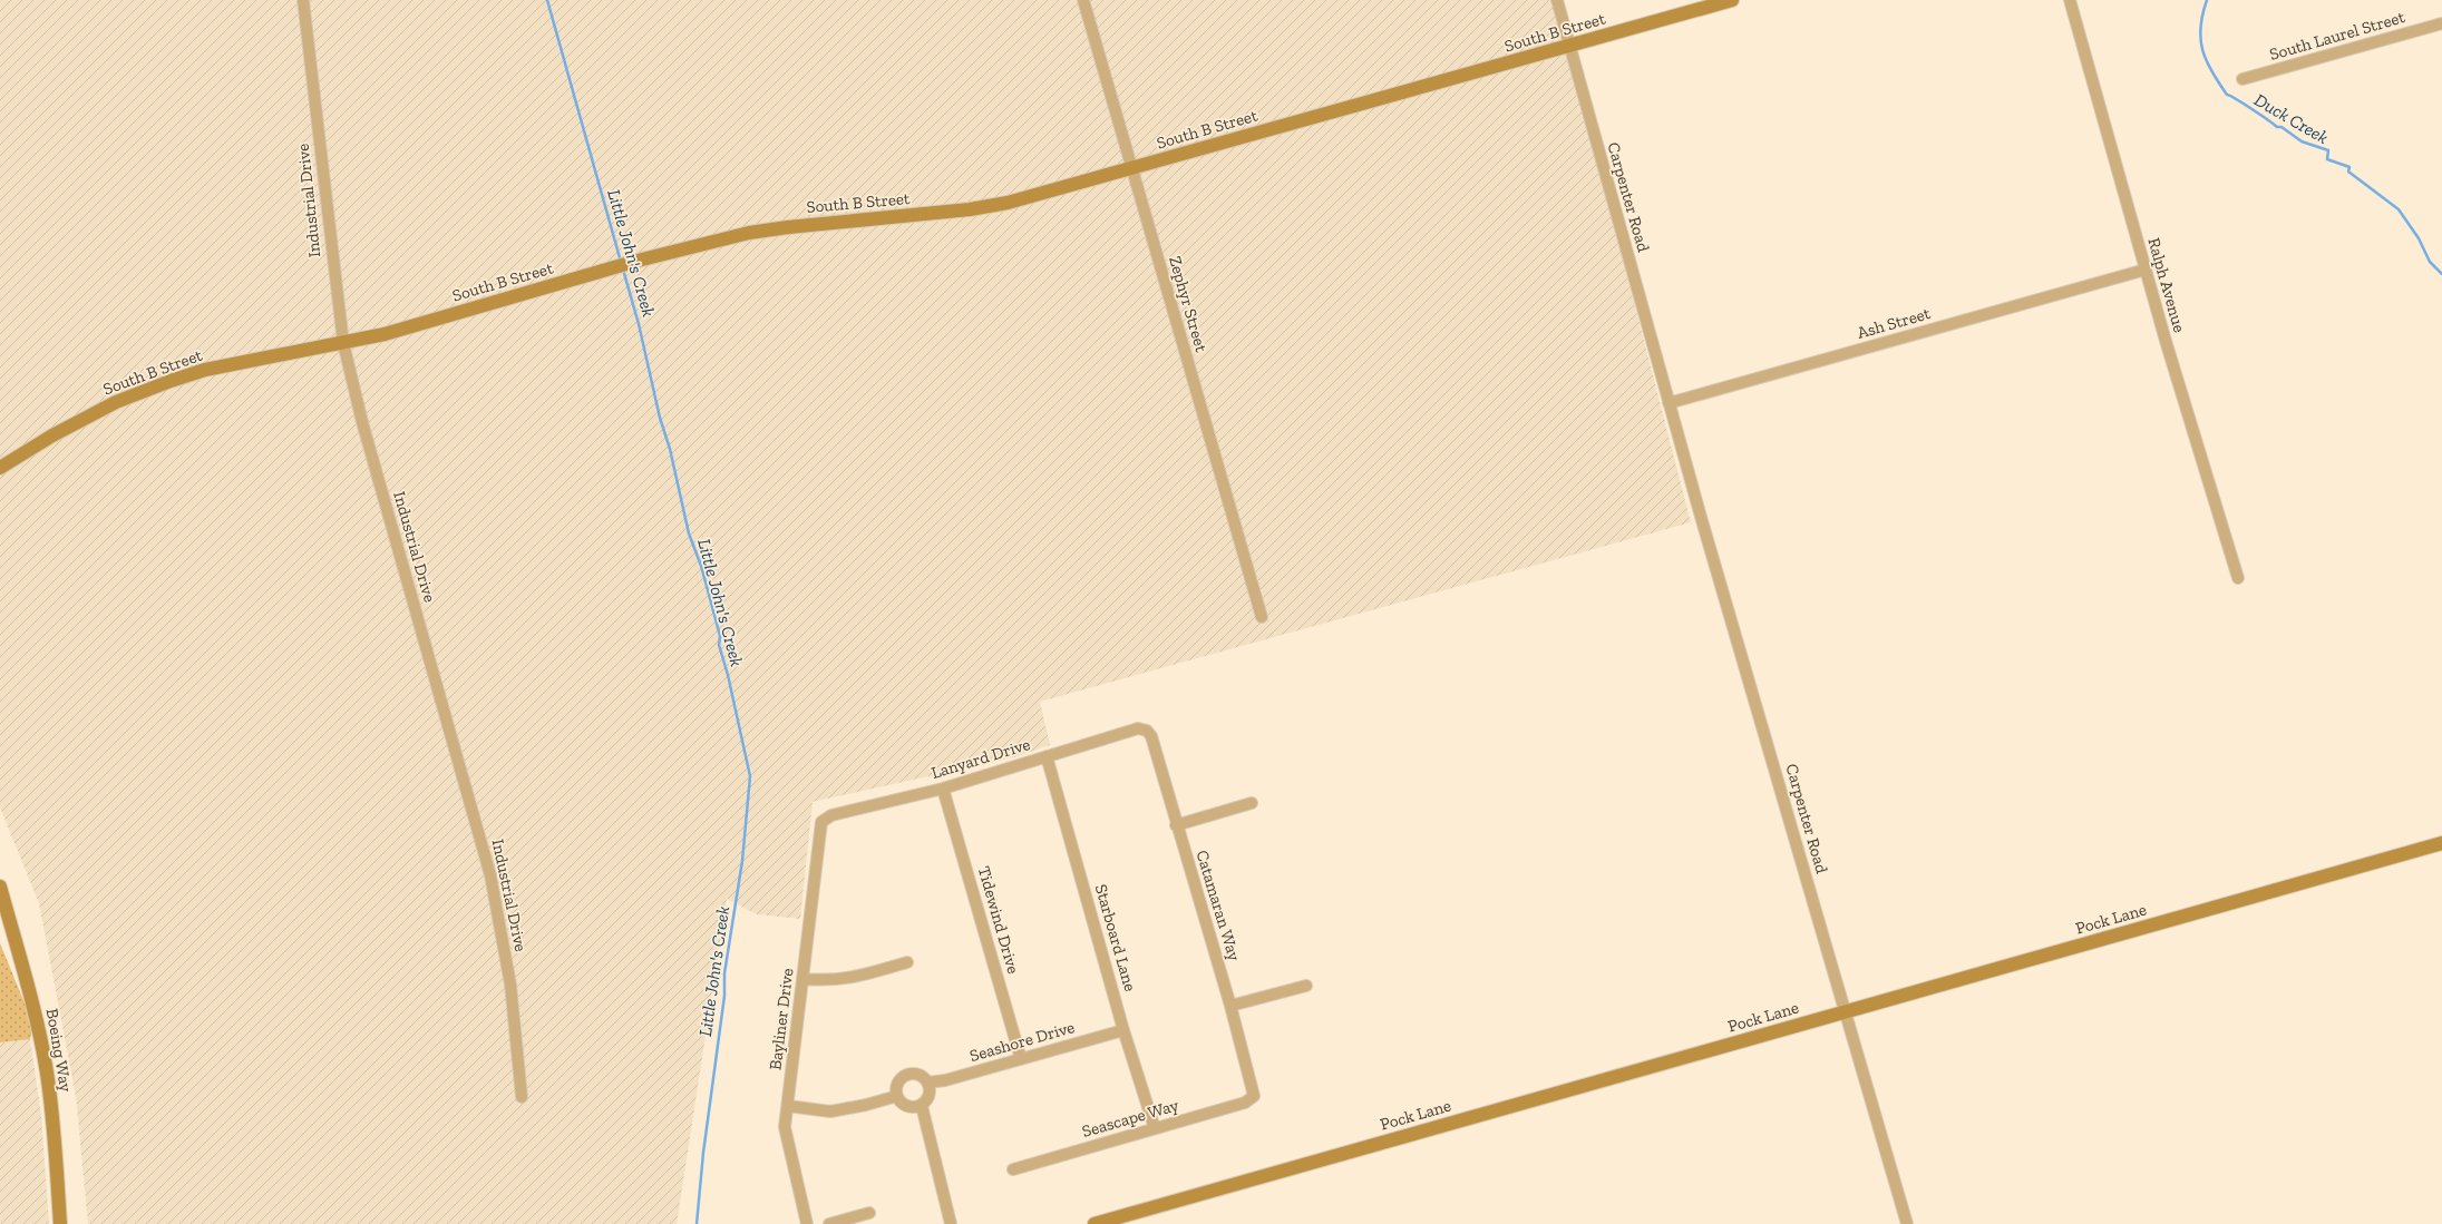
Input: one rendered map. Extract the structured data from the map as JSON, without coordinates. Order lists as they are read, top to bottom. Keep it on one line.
{"streets":{"street":["South B Street","South Laurel Street","Carpenter Road","Industrial Drive","Ralph Avenue","Zephyr Street","Ash Street","Lanyard Drive","Catamaran Way","Pock Lane","Tidewind Drive","Starboard Lane","Bayliner Drive","Seashore Drive","Boeing Way","Seascape Way"]},"crossings":[["South B Street","Carpenter Road"],["South B Street","Industrial Drive"],["South B Street","Zephyr Street"],["Carpenter Road","Ash Street"],["Carpenter Road","Pock Lane"],["Ralph Avenue","Ash Street"],["Lanyard Drive","Catamaran Way"],["Lanyard Drive","Tidewind Drive"],["Lanyard Drive","Starboard Lane"],["Lanyard Drive","Bayliner Drive"],["Catamaran Way","Seascape Way"],["Tidewind Drive","Seashore Drive"],["Starboard Lane","Seashore Drive"],["Starboard Lane","Seascape Way"]],"water":["Duck Creek","Little John's Creek"]}
